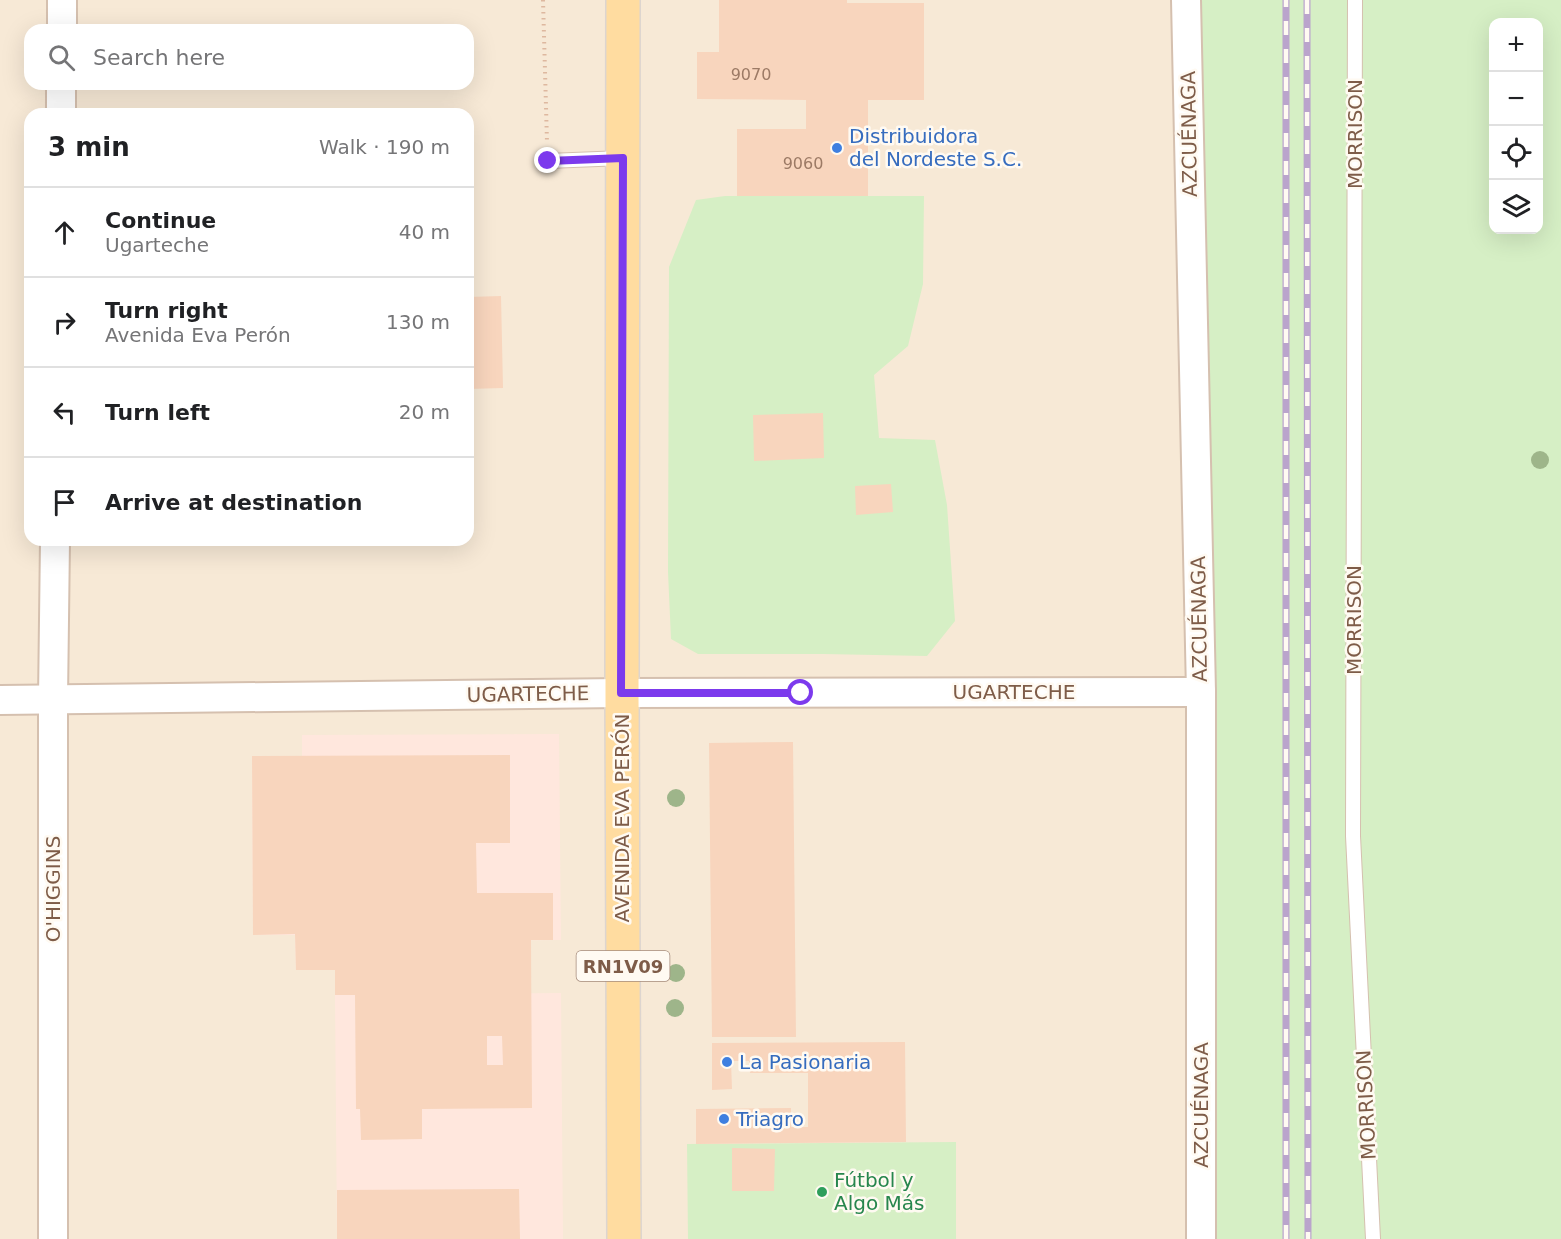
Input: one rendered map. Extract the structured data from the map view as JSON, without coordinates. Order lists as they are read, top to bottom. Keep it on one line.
{"streets":{"main road":["AVENIDA EVA PERÓN","RN1V09"],"street":["AZCUÉNAGA","UGARTECHE","O'HIGGINS"],"lane":["MORRISON"]},"crossings":[["AZCUÉNAGA","UGARTECHE"],["UGARTECHE","AVENIDA EVA PERÓN"],["UGARTECHE","O'HIGGINS"]],"places":["Distribuidora del Nordeste S.C.","La Pasionaria","Triagro","Fútbol y Algo Más"],"house_numbers":["9070","9060"],"page":{"map_buttons":["+","−"],"search":"Search here","heading":["3 min","Walk · 190 m"],"list":[["Continue","Ugarteche","40 m"],["Turn right","Avenida Eva Perón","130 m"],["Turn left","20 m"],"Arrive at destination"]}}
